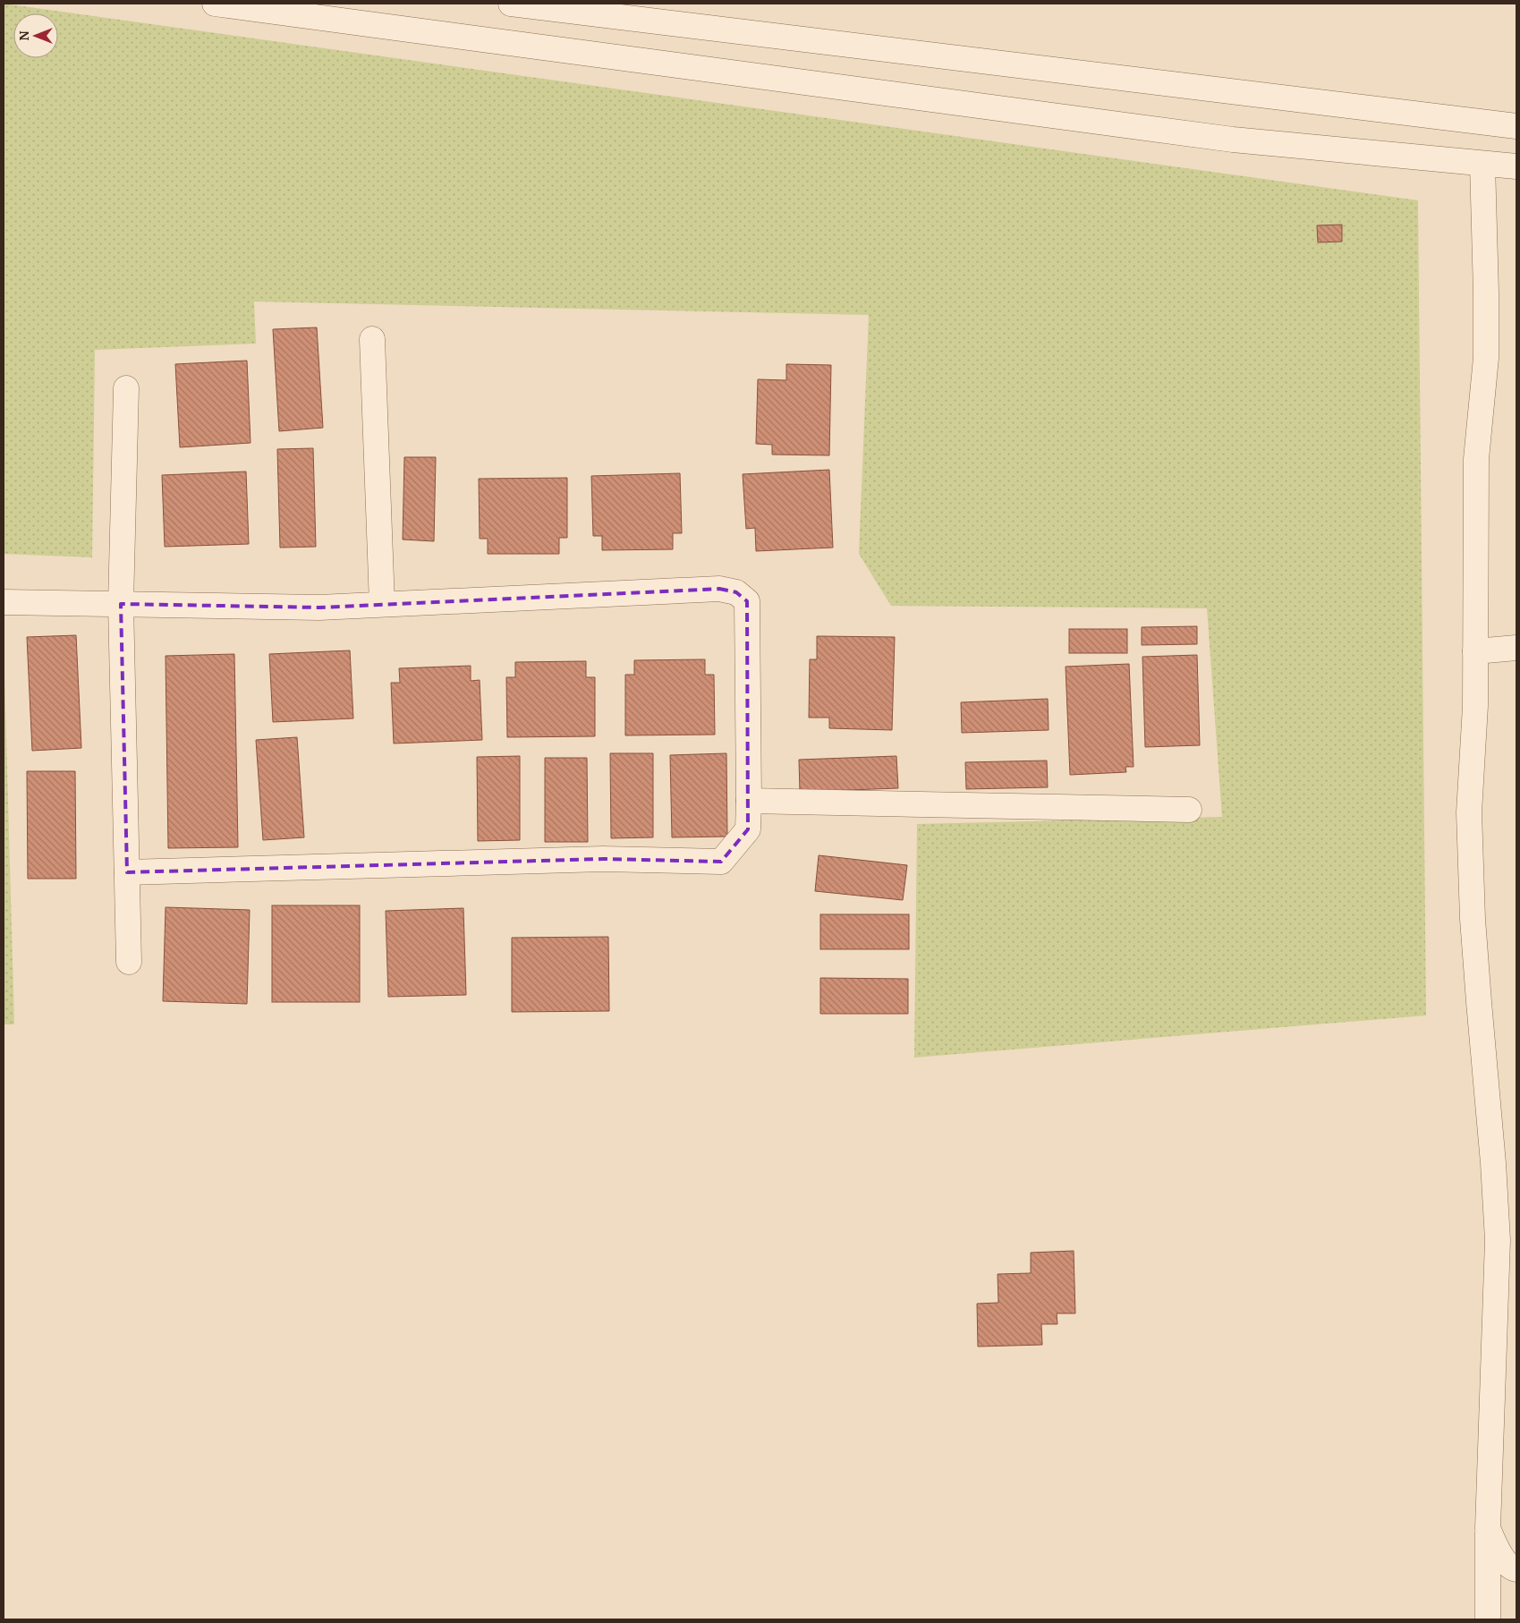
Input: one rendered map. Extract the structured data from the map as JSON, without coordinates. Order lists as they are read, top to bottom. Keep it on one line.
{"north":"left"}
